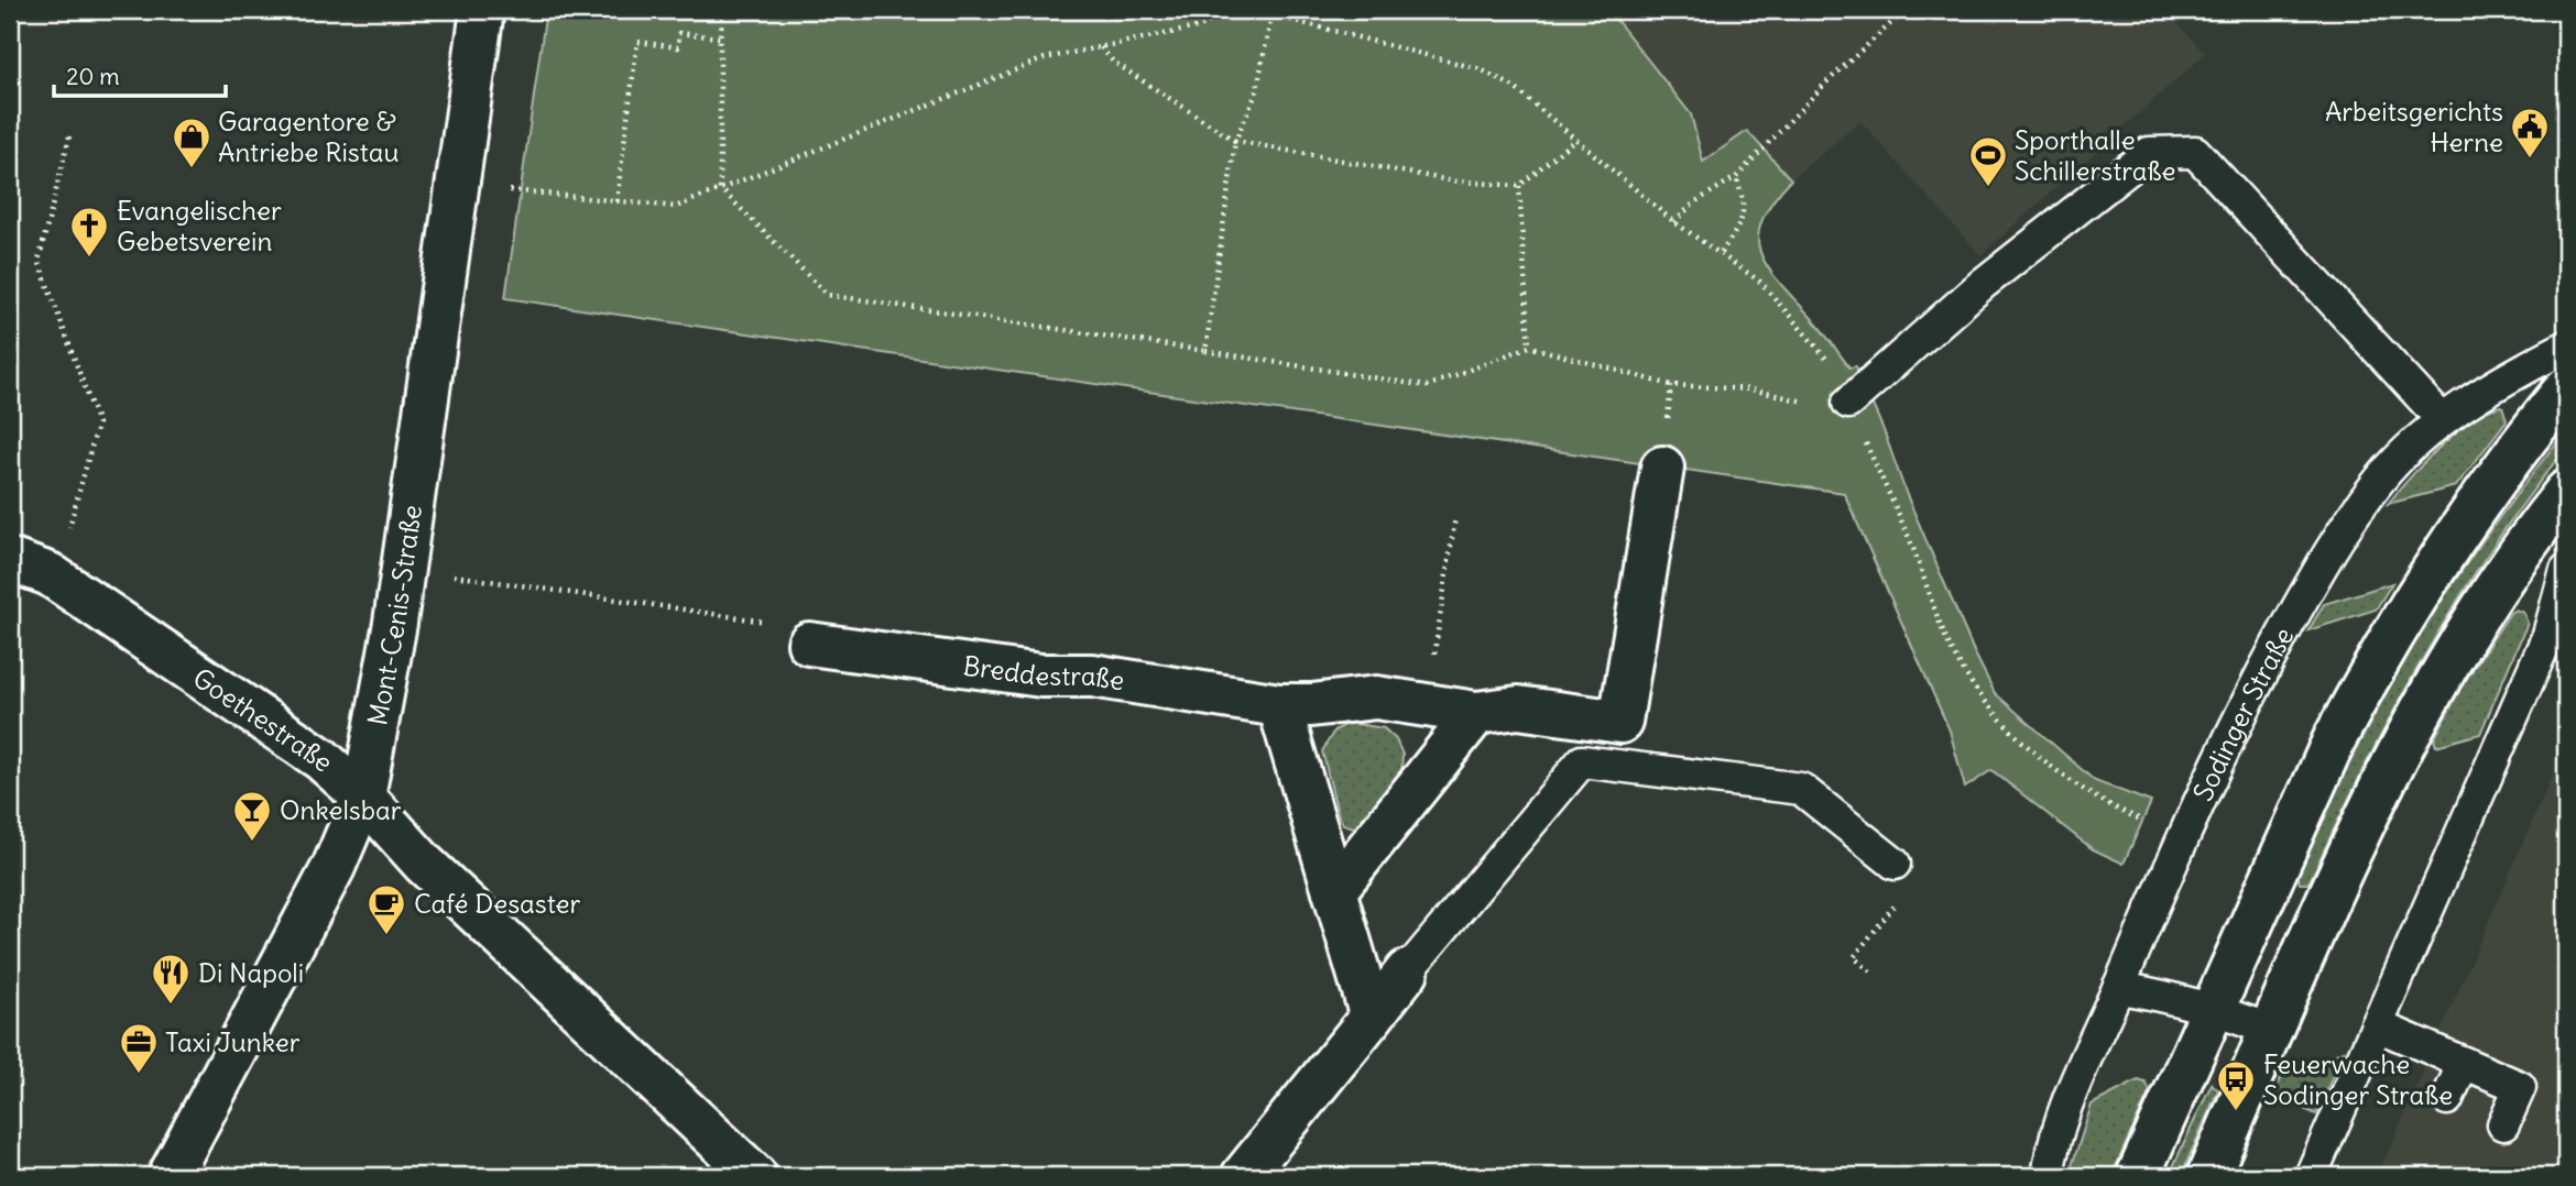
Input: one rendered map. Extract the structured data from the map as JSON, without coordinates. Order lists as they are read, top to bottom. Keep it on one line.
{"streets":{"street":["Mont-Cenis-Straße","Breddestraße","Goethestraße"],"lane":["Sodinger Straße"]},"crossings":[["Mont-Cenis-Straße","Goethestraße"]],"places":{"public building":["Arbeitsgerichts Herne"],"shop":["Garagentore & Antriebe Ristau"],"sports":["Sporthalle Schillerstraße"],"church":["Evangelischer Gebetsverein"],"bar":["Onkelsbar"],"cafe":["Café Desaster"],"restaurant":["Di Napoli"],"office":["Taxi Junker"],"bus stop":["Feuerwache Sodinger Straße"]},"scale_bar":"20 m"}
